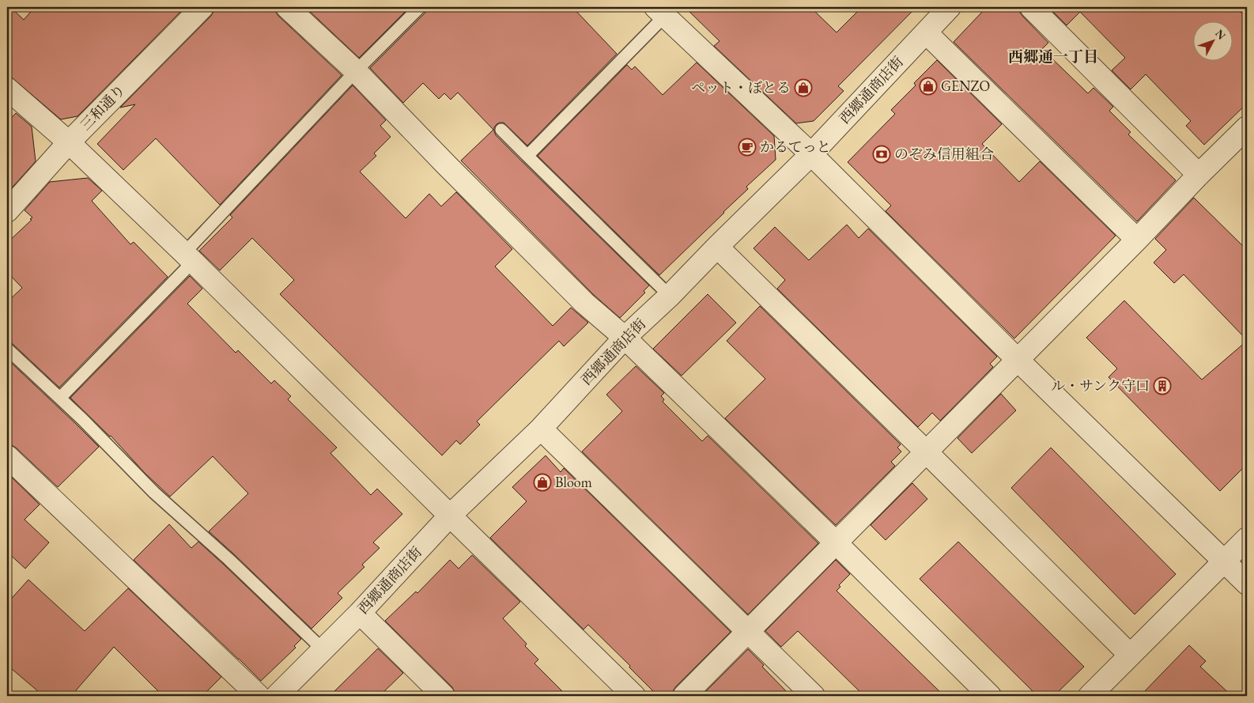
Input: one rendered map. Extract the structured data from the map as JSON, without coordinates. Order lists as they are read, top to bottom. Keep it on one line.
{"streets":{"street":["西郷通商店街","三和通り"]},"districts":["西郷通一丁目"],"places":{"shop":["GENZO","ペット・ぼとる","Bloom"],"cafe":["かるてっと"],"bank":["のぞみ信用組合"],"building":["ル・サンク守口"]},"north":"top right"}
